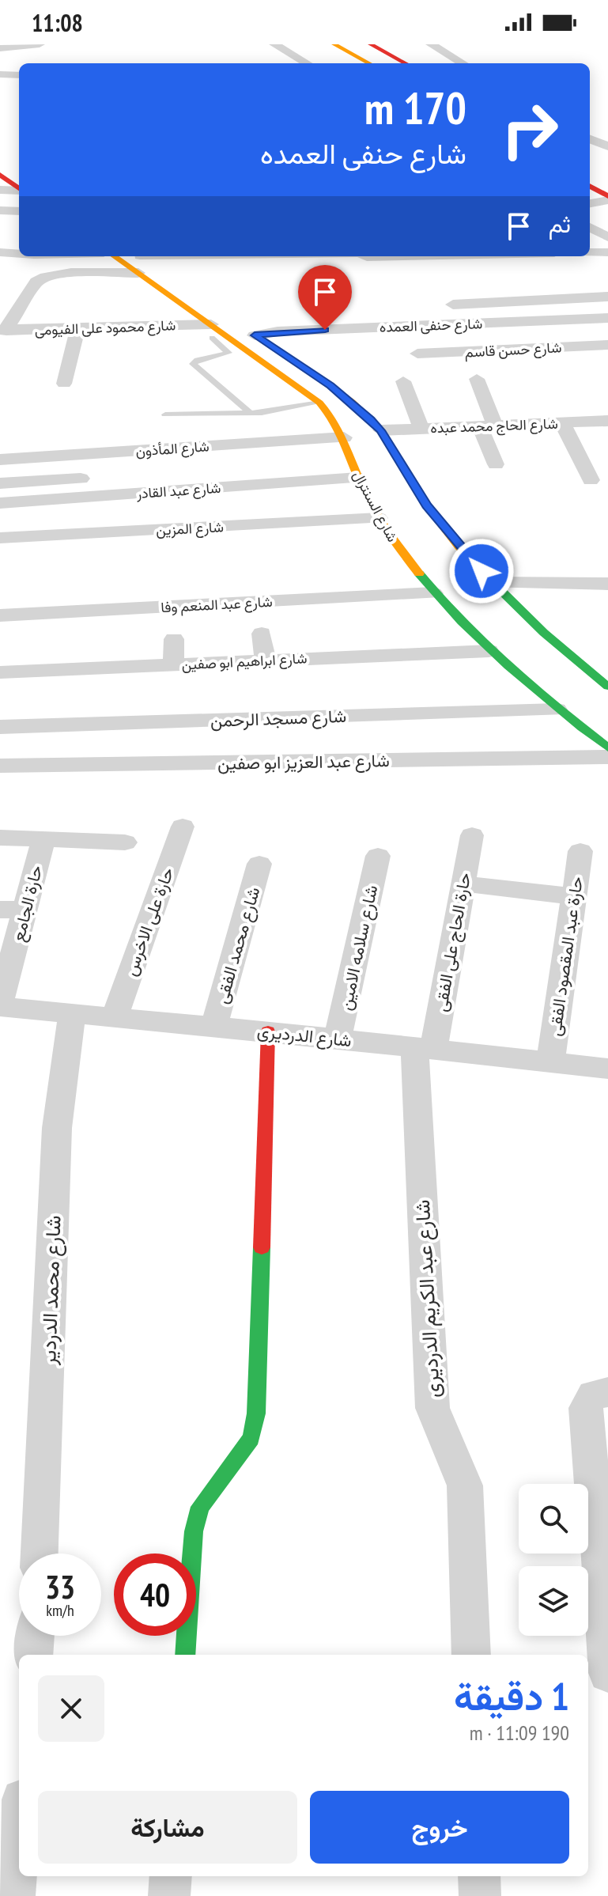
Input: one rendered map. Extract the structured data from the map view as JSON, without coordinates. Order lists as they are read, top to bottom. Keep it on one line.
{"streets":{"main road":["شارع السنترال"],"street":["شارع حنفى العمده","شارع محمود على الفيومى","شارع حسن قاسم","شارع الحاج محمد عبده","شارع المأذون","شارع عبد القادر","شارع المزين","شارع عبد المنعم وفا","شارع ابراهيم ابو صفين","شارع مسجد الرحمن","شارع عبد العزيز ابو صفين","حارة الجامع","حارة على الاخرس","حارة الحاج على الفقى","شارع محمد الفقى","شارع سلامه الامين","حارة عبد المقصود الفقى","شارع الدرديرى","شارع محمد الدردير","شارع عبد الكريم الدرديرى"]},"crossings":[["شارع محمود على الفيومى","شارع السنترال"],["شارع المأذون","شارع السنترال"],["شارع عبد القادر","شارع السنترال"],["شارع السنترال","شارع المزين"],["شارع السنترال","شارع عبد المنعم وفا"],["شارع السنترال","شارع ابراهيم ابو صفين"],["شارع السنترال","شارع مسجد الرحمن"],["حارة الجامع","شارع الدرديرى"],["حارة على الاخرس","شارع الدرديرى"],["حارة الحاج على الفقى","شارع الدرديرى"],["حارة الحاج على الفقى","شارع عبد الكريم الدرديرى"],["شارع محمد الفقى","شارع الدرديرى"],["شارع سلامه الامين","شارع الدرديرى"],["حارة عبد المقصود الفقى","شارع الدرديرى"],["شارع الدرديرى","شارع محمد الدردير"],["شارع الدرديرى","شارع عبد الكريم الدرديرى"]],"page":{"status":"11:08","turn":["170 m","شارع حنفى العمده"],"then":"ثم","speed":"33 km/h","limit":"40","heading":["1 دقيقة","190 m · 11:09"],"buttons":["خروج","مشاركة"]}}
